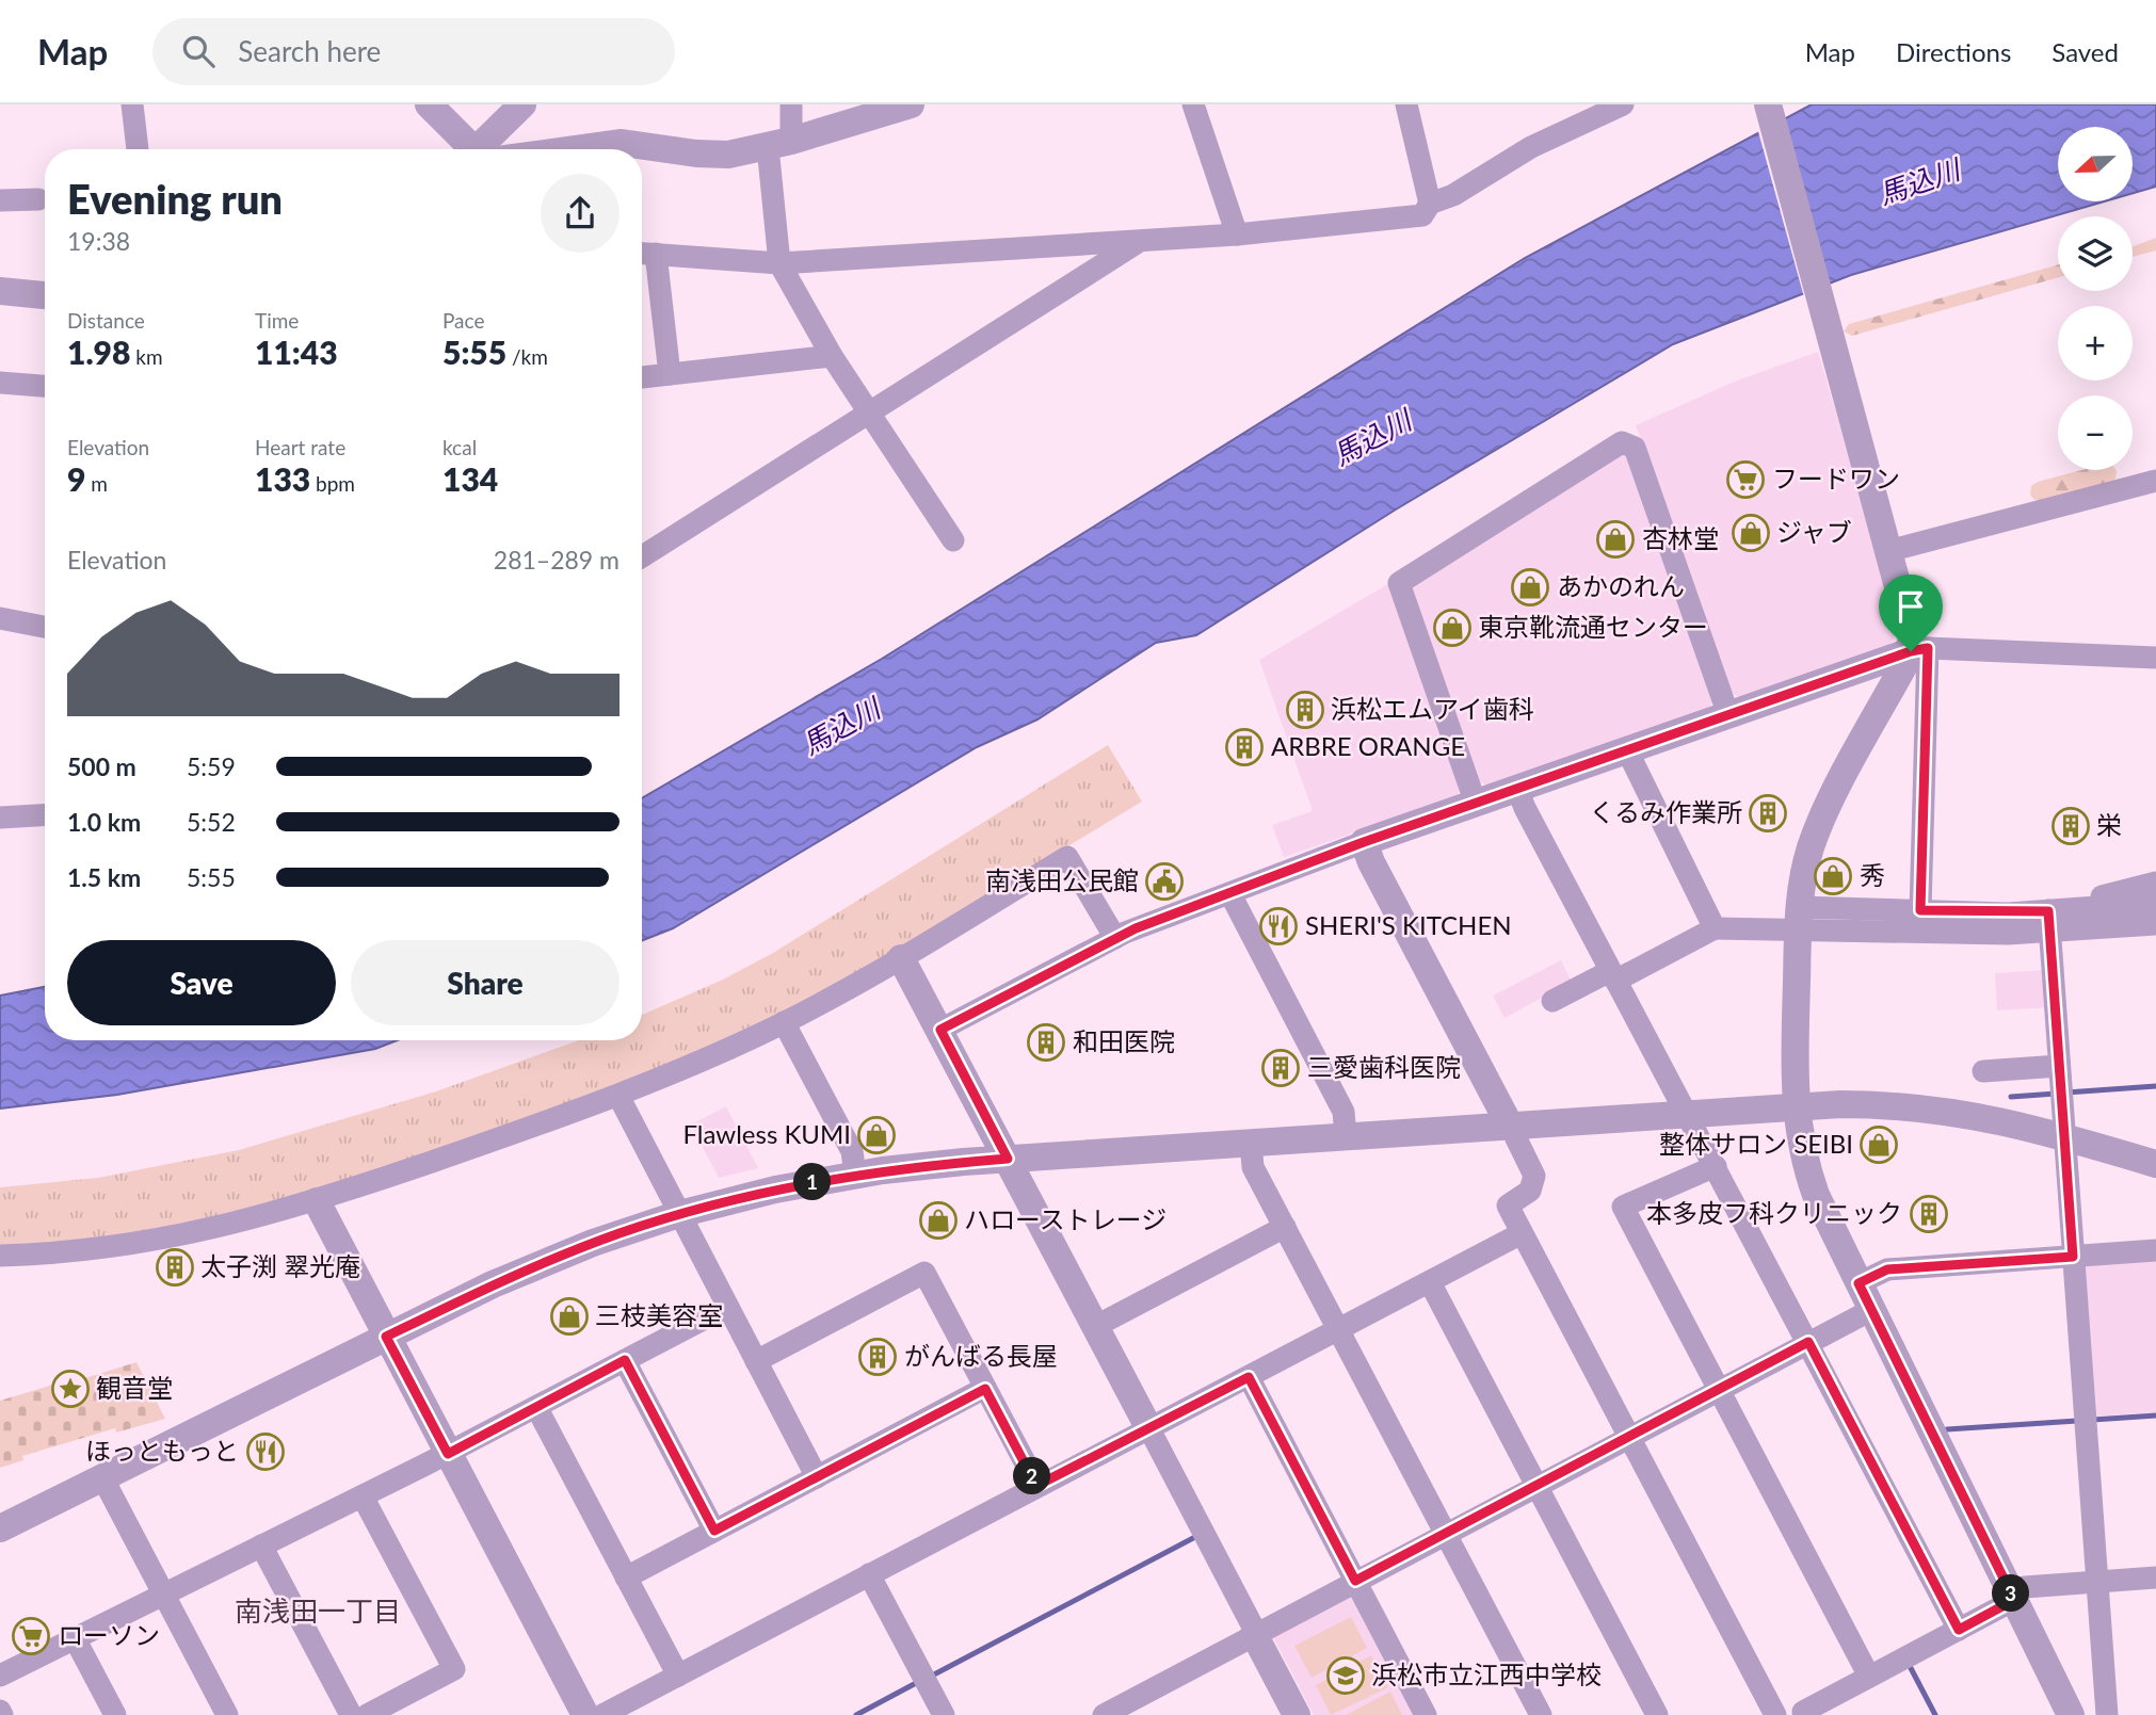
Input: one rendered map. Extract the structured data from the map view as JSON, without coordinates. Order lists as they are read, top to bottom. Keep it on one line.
{"districts":["南浅田一丁目"],"water":["馬込川"],"places":{"supermarket":["フードワン","ローソン"],"shop":["ジャブ","杏林堂","あかのれん","東京靴流通センター","秀","Flawless KUMI","整体サロン SEIBI","ハローストレージ","三枝美容室"],"building":["浜松エムアイ歯科","ARBRE ORANGE","くるみ作業所","栄","和田医院","三愛歯科医院","本多皮フ科クリニック","太子渕 翠光庵","がんばる長屋"],"public building":["南浅田公民館"],"restaurant":["SHERI'S KITCHEN","ほっともっと"],"place":["観音堂"],"school or university":["浜松市立江西中学校"]},"north":"left","page":{"header":"Map","search":"Search here","nav":["Map","Directions","Saved"],"map_buttons":["+","−"],"heading":["Evening run","19:38"],"stats":[["Distance","1.98 km"],["Time","11:43"],["Pace","5:55 /km"],["Elevation","9 m"],["Heart rate","133 bpm"],["kcal","134"]],"chart":["Elevation","281–289 m"],"list":[{"name":"500 m","note":"5:59"},{"name":"1.0 km","note":"5:52"},{"name":"1.5 km","note":"5:55"}],"buttons":["Save","Share"],"pins":["1","2","3"]}}
